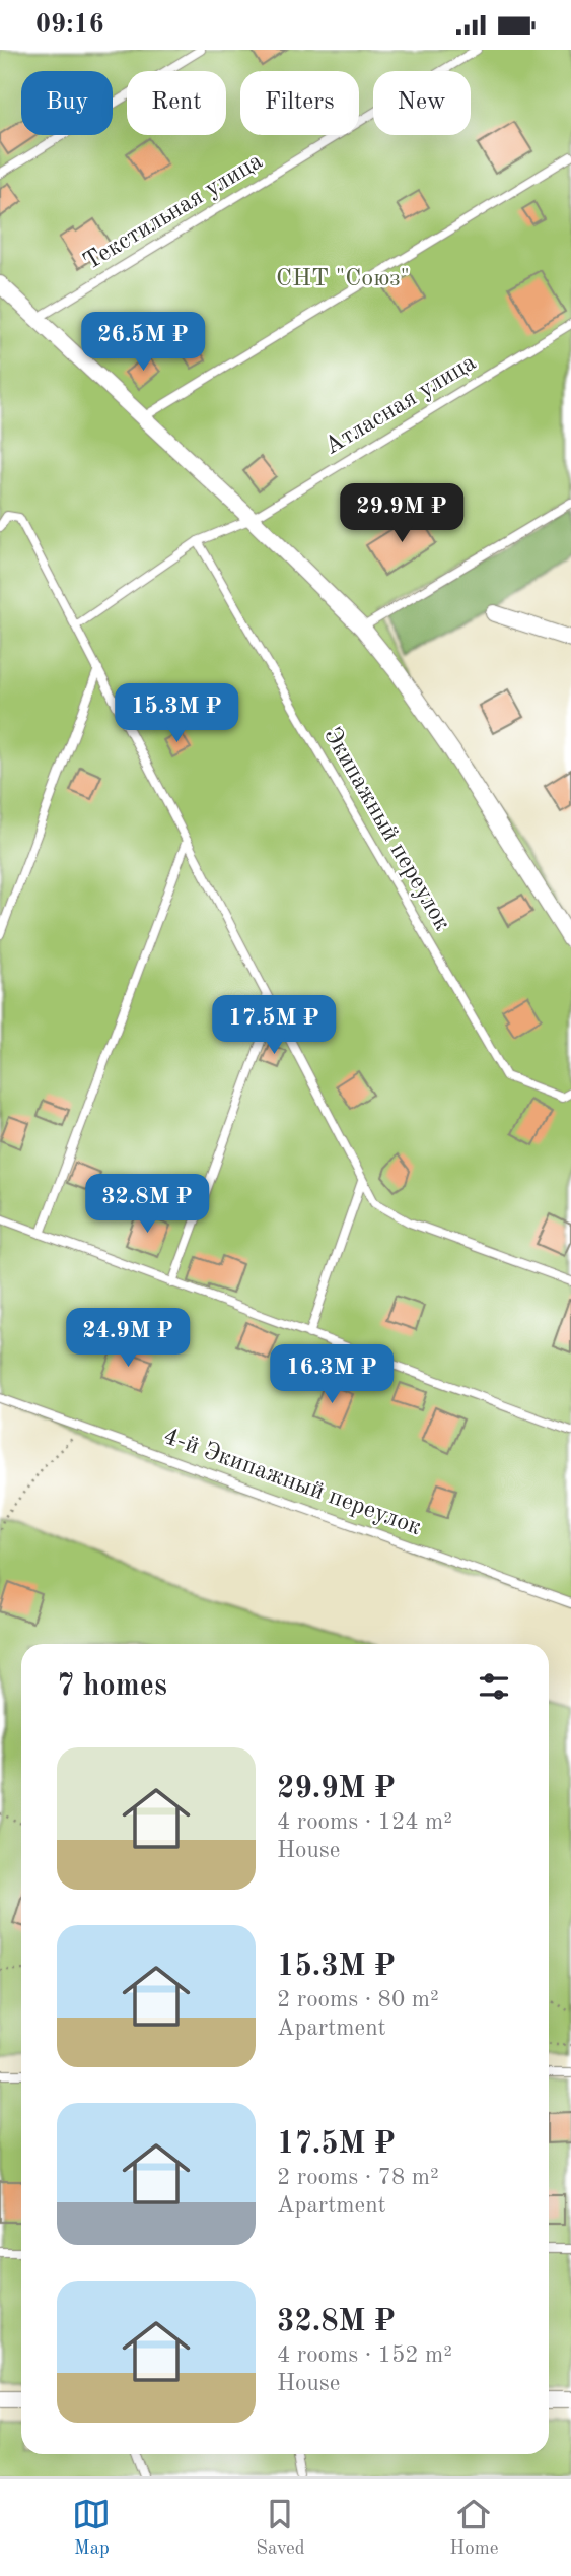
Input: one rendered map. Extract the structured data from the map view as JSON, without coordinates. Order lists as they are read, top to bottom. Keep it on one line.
{"streets":{"lane":["Текстильная улица","Атласная улица","Экипажный переулок","4-й Экипажный переулок"]},"crossings":[["Атласная улица","Экипажный переулок"]],"parks":["СНТ \"Союз\""],"page":{"status":"09:16","chip":["Buy","Rent","Filters","New"],"price":["26.5M ₽","29.9M ₽","15.3M ₽","17.5M ₽","32.8M ₽","24.9M ₽","16.3M ₽"],"heading":"7 homes","list":[{"name":"29.9M ₽","note":"4 rooms · 124 m² · House"},{"name":"15.3M ₽","note":"2 rooms · 80 m² · Apartment"},{"name":"17.5M ₽","note":"2 rooms · 78 m² · Apartment"},{"name":"32.8M ₽","note":"4 rooms · 152 m² · House"}],"tabs":["Map","Saved","Home"]}}
